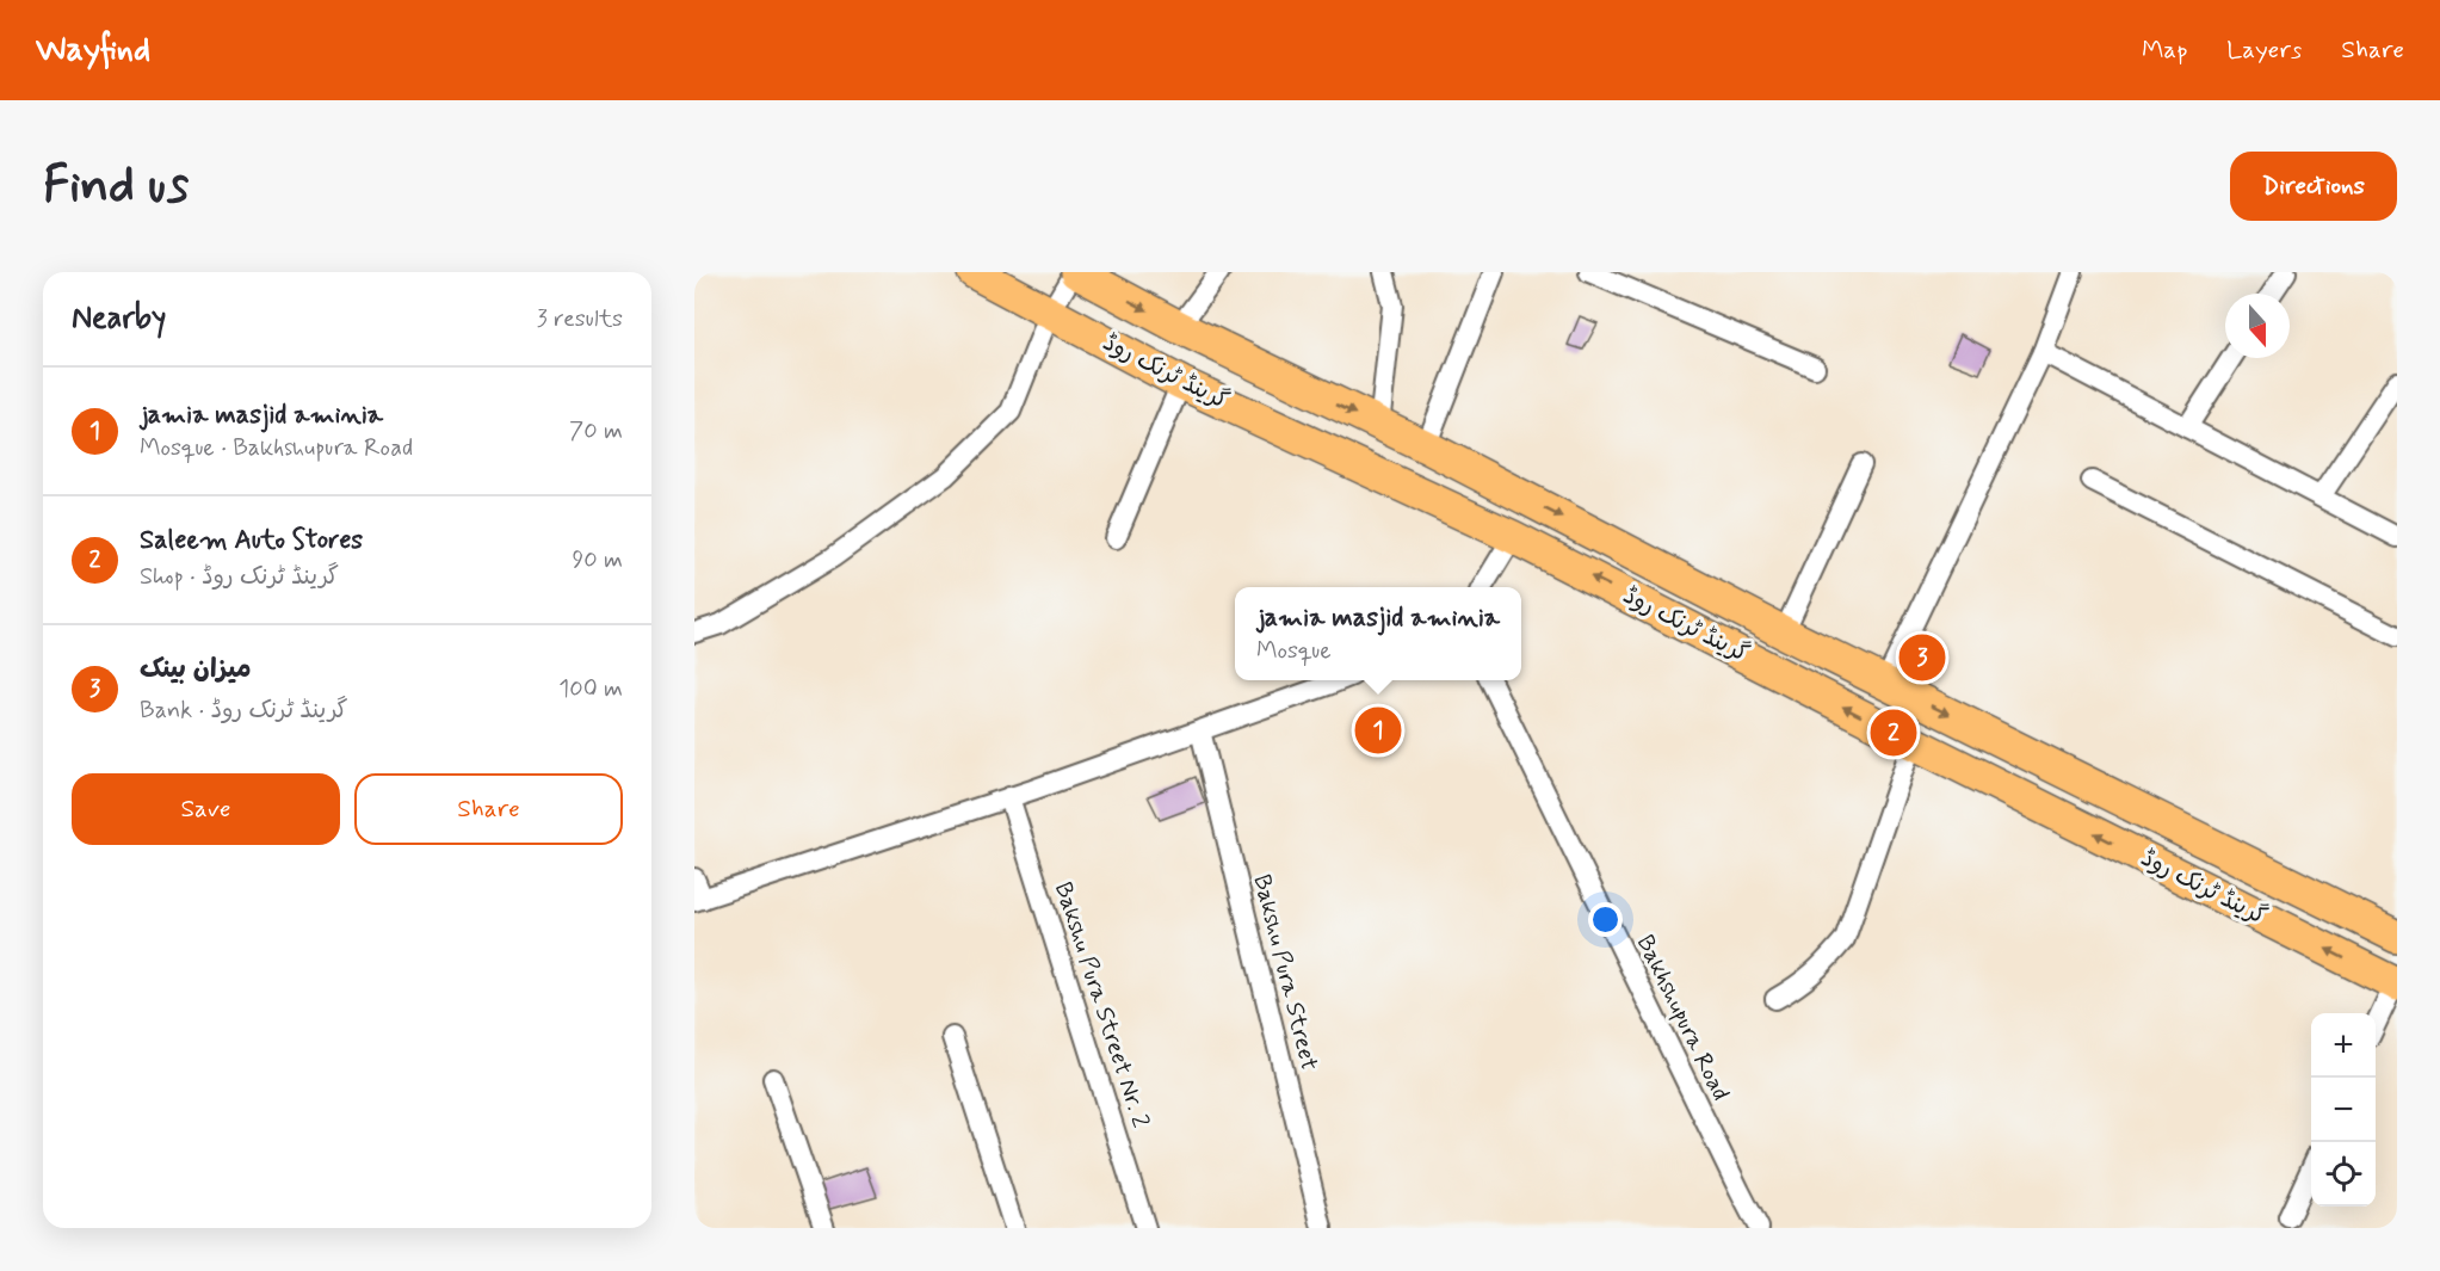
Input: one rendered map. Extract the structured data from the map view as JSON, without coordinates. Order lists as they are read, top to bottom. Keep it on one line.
{"streets":{"main road":["گرینڈ ٹرنک روڈ"],"street":["Bakshu Pura Street","Bakshu Pura Street Nr. 2","Bakhshupura Road"]},"north":"bottom","page":{"header":"Wayfind","nav":["Map","Layers","Share"],"buttons":["Directions",["Save","Share"]],"title":"Find us","heading":["Nearby","3 results"],"list":[{"mark":"1","name":"jamia masjid aminia","note":"Mosque · Bakhshupura Road","value":"70 m"},{"mark":"2","name":"Saleem Auto Stores","note":"Shop · گرینڈ ٹرنک روڈ","value":"90 m"},{"mark":"3","name":"میزان بینک","note":"Bank · گرینڈ ٹرنک روڈ","value":"100 m"}],"popup":["jamia masjid aminia","Mosque"],"pins":["3","1","2"],"map_buttons":["+","−"]}}
